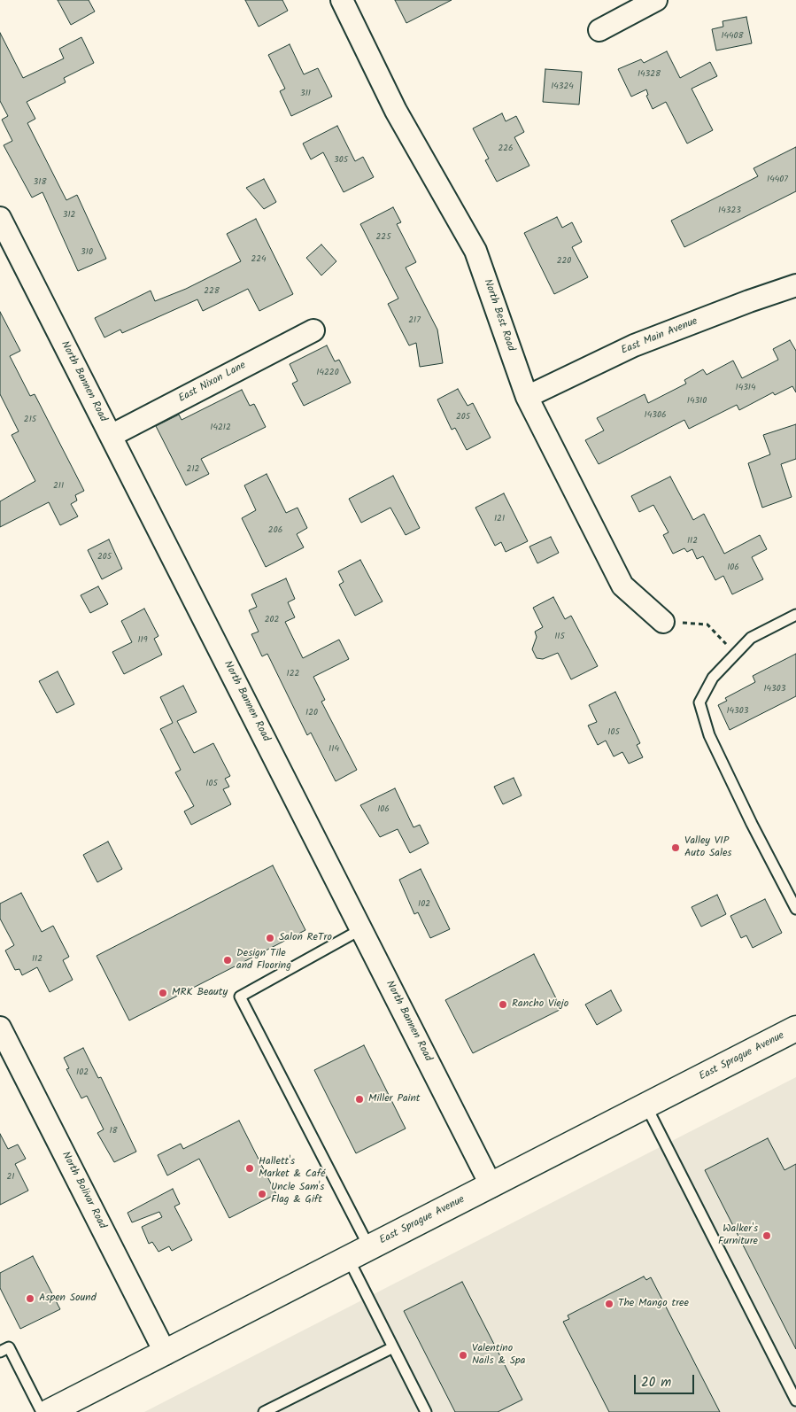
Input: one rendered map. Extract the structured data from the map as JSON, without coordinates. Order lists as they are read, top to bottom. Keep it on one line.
{"streets":{"main road":["East Sprague Avenue"],"street":["North Best Road","East Main Avenue","North Bannen Road","East Nixon Lane","North Bolivar Road"]},"crossings":[["North Best Road","East Main Avenue"],["North Bannen Road","East Nixon Lane"],["North Bannen Road","East Sprague Avenue"],["East Sprague Avenue","North Bolivar Road"]],"places":["Valley VIP Auto Sales","Salon ReTro","Design Tile and Flooring","MRK Beauty","Rancho Viejo","Miller Paint","Hallett's Market & Café","Uncle Sam's Flag & Gift","Walker's Furniture","Aspen Sound","The Mango tree","Valentino Nails & Spa"],"house_numbers":["14408","14328","14324","311","226","305","14407","318","14323","312","225","310","224","220","228","217","14220","14314","14310","14306","205","215","14212","212","211","121","206","112","205","106","202","115","119","122","14303","14303","120","105","114","105","106","102","112","102","18","21"],"scale_bar":"20 m"}
